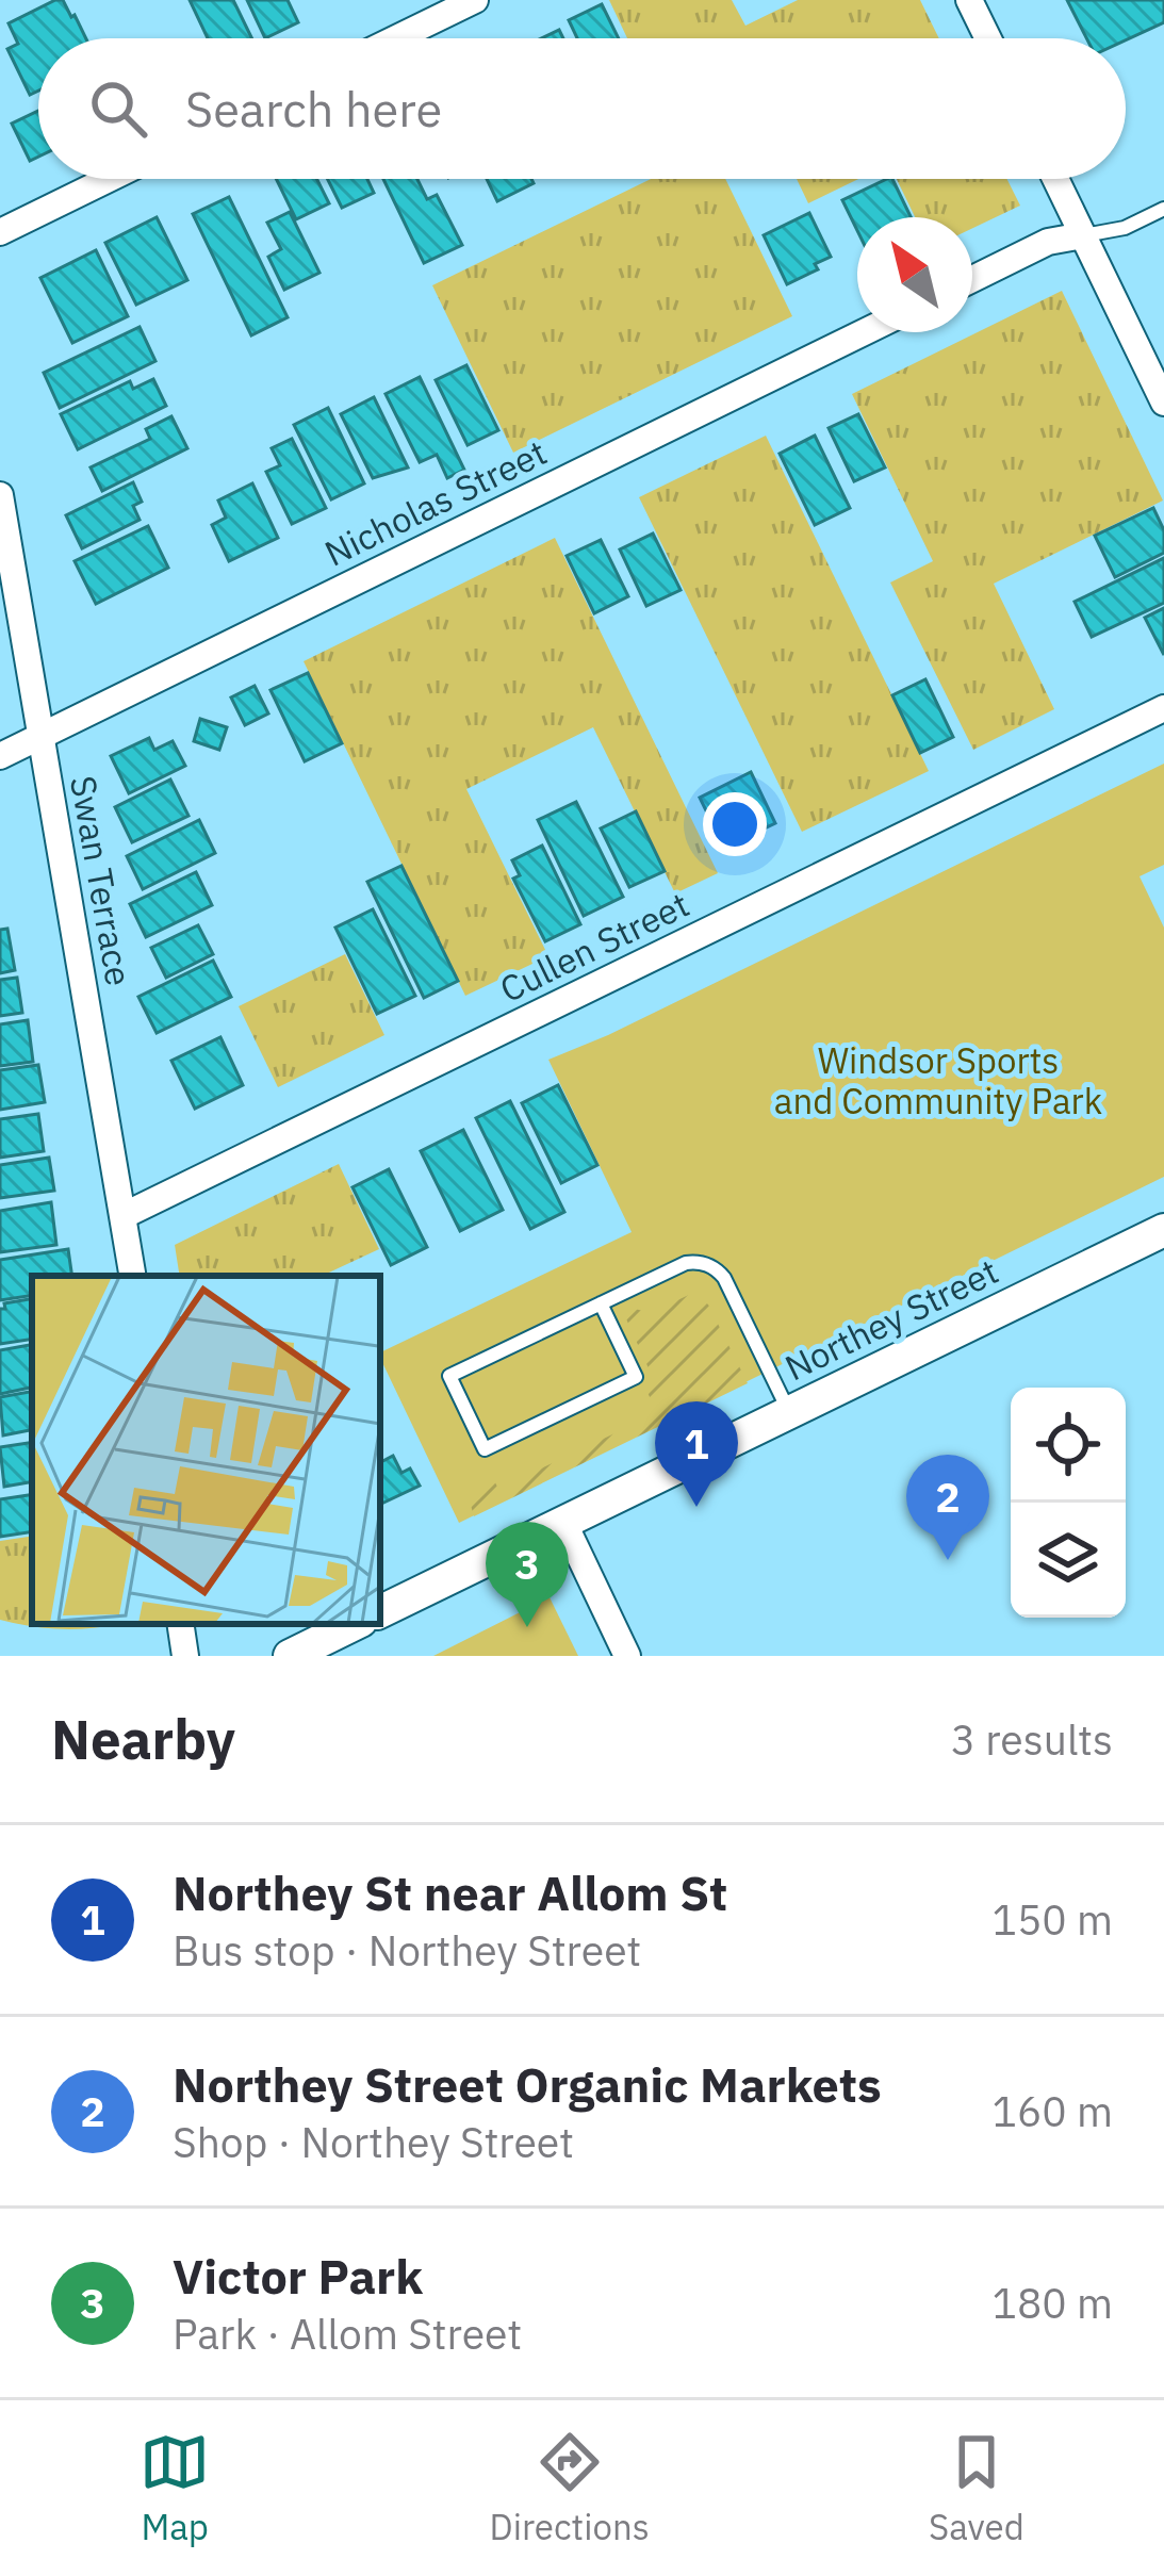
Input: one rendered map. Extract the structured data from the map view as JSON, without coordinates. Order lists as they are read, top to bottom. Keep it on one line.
{"streets":{"street":["Nicholas Street","Swan Terrace","Cullen Street","Northey Street"]},"crossings":[["Nicholas Street","Swan Terrace"],["Swan Terrace","Cullen Street"]],"parks":["Windsor Sports and Community Park"],"north":"top left","page":{"search":"Search here","pins":["1","2","3"],"heading":["Nearby","3 results"],"list":[{"mark":"1","name":"Northey St near Allom St","note":"Bus stop · Northey Street","value":"150 m"},{"mark":"2","name":"Northey Street Organic Markets","note":"Shop · Northey Street","value":"160 m"},{"mark":"3","name":"Victor Park","note":"Park · Allom Street","value":"180 m"}],"nav":["Map","Directions","Saved"]}}
